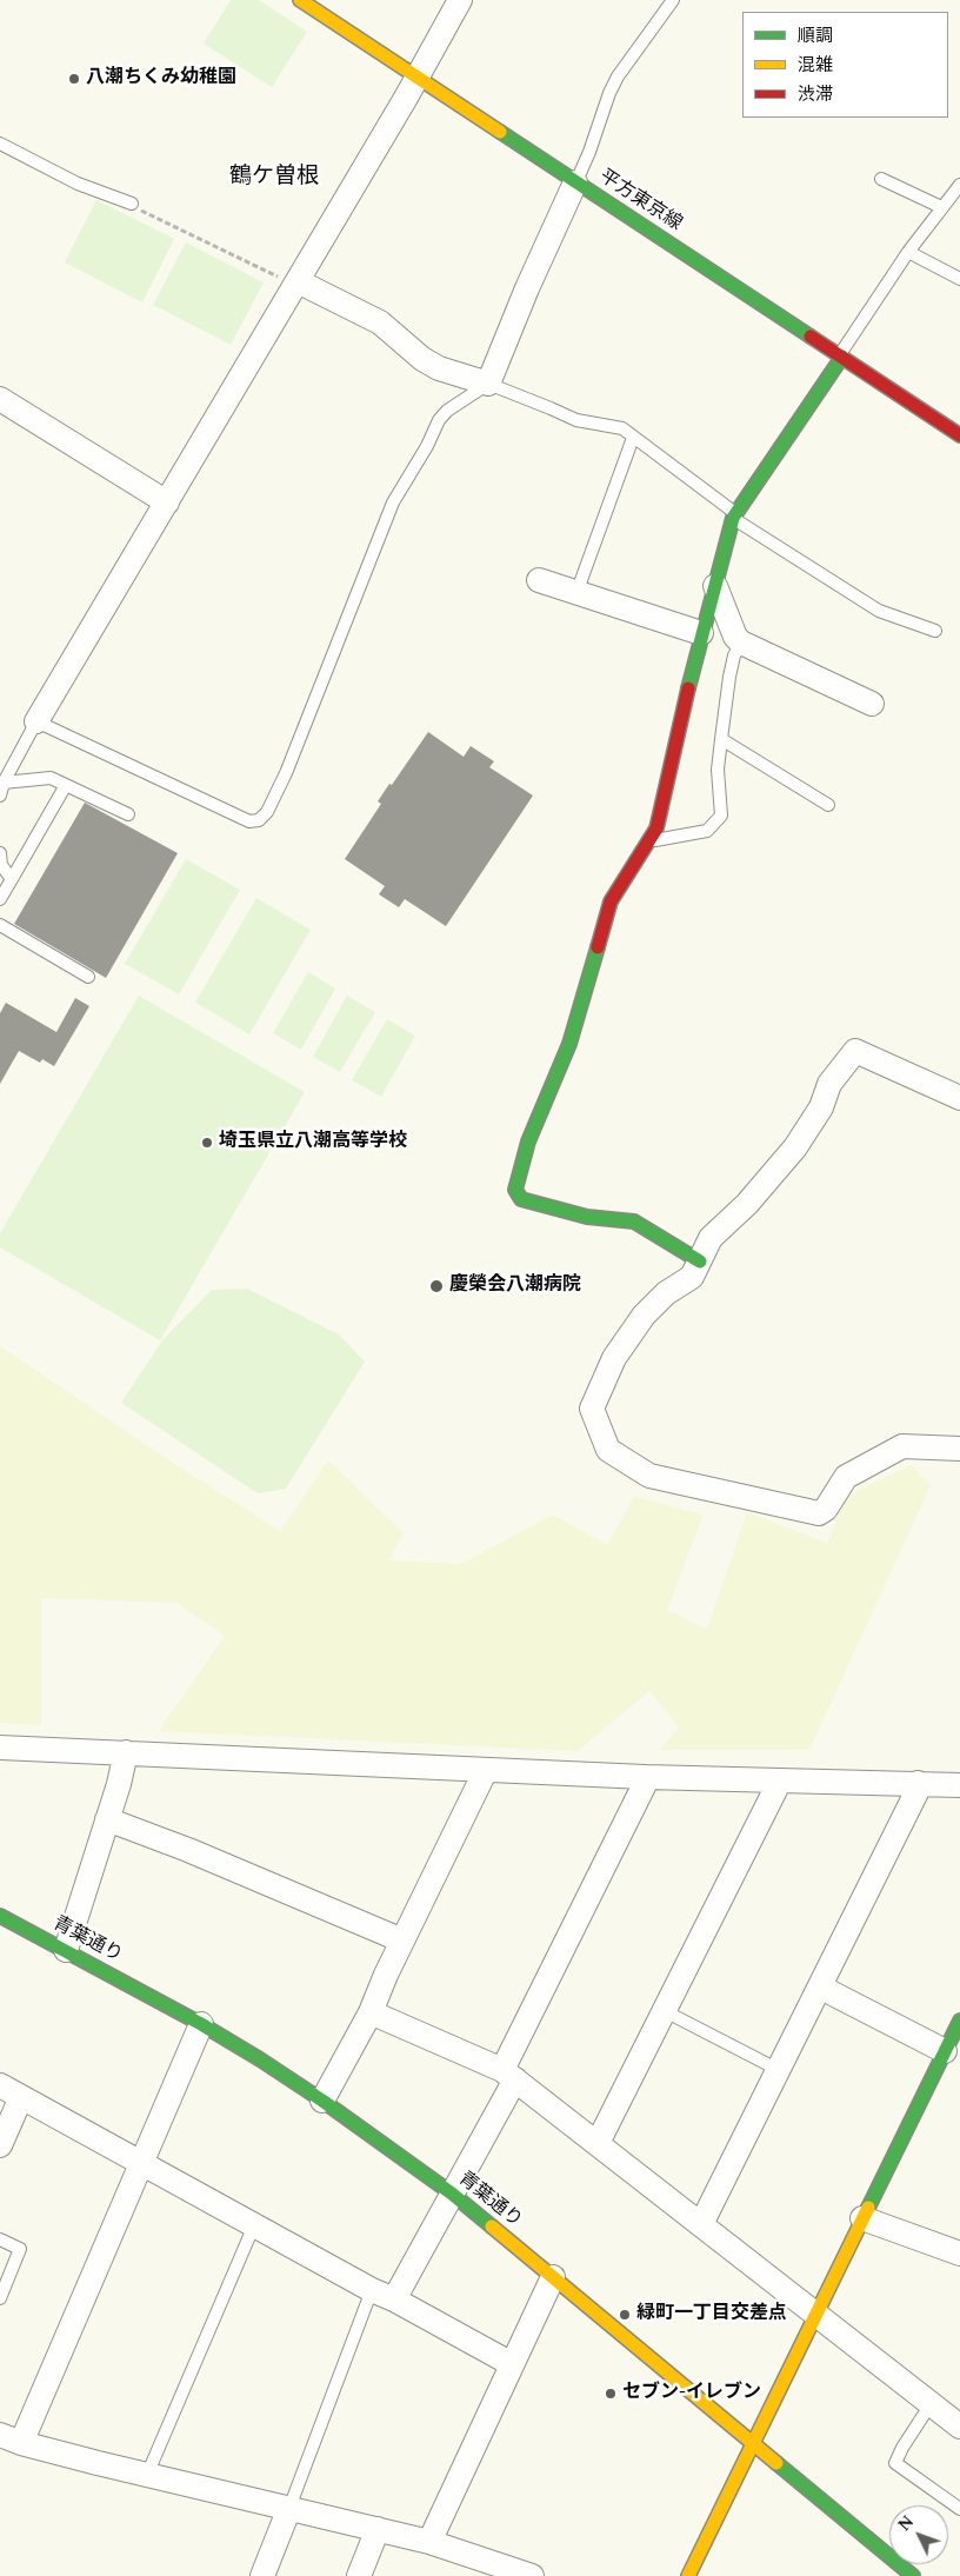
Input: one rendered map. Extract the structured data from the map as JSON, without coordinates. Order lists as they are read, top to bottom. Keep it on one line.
{"streets":{"street":["平方東京線","青葉通り"]},"districts":["鶴ケ曽根"],"places":["八潮ちくみ幼稚園","埼玉県立八潮高等学校","慶榮会八潮病院","緑町一丁目交差点","セブン-イレブン"],"legend":["順調","混雑","渋滞"],"north":"top left"}
